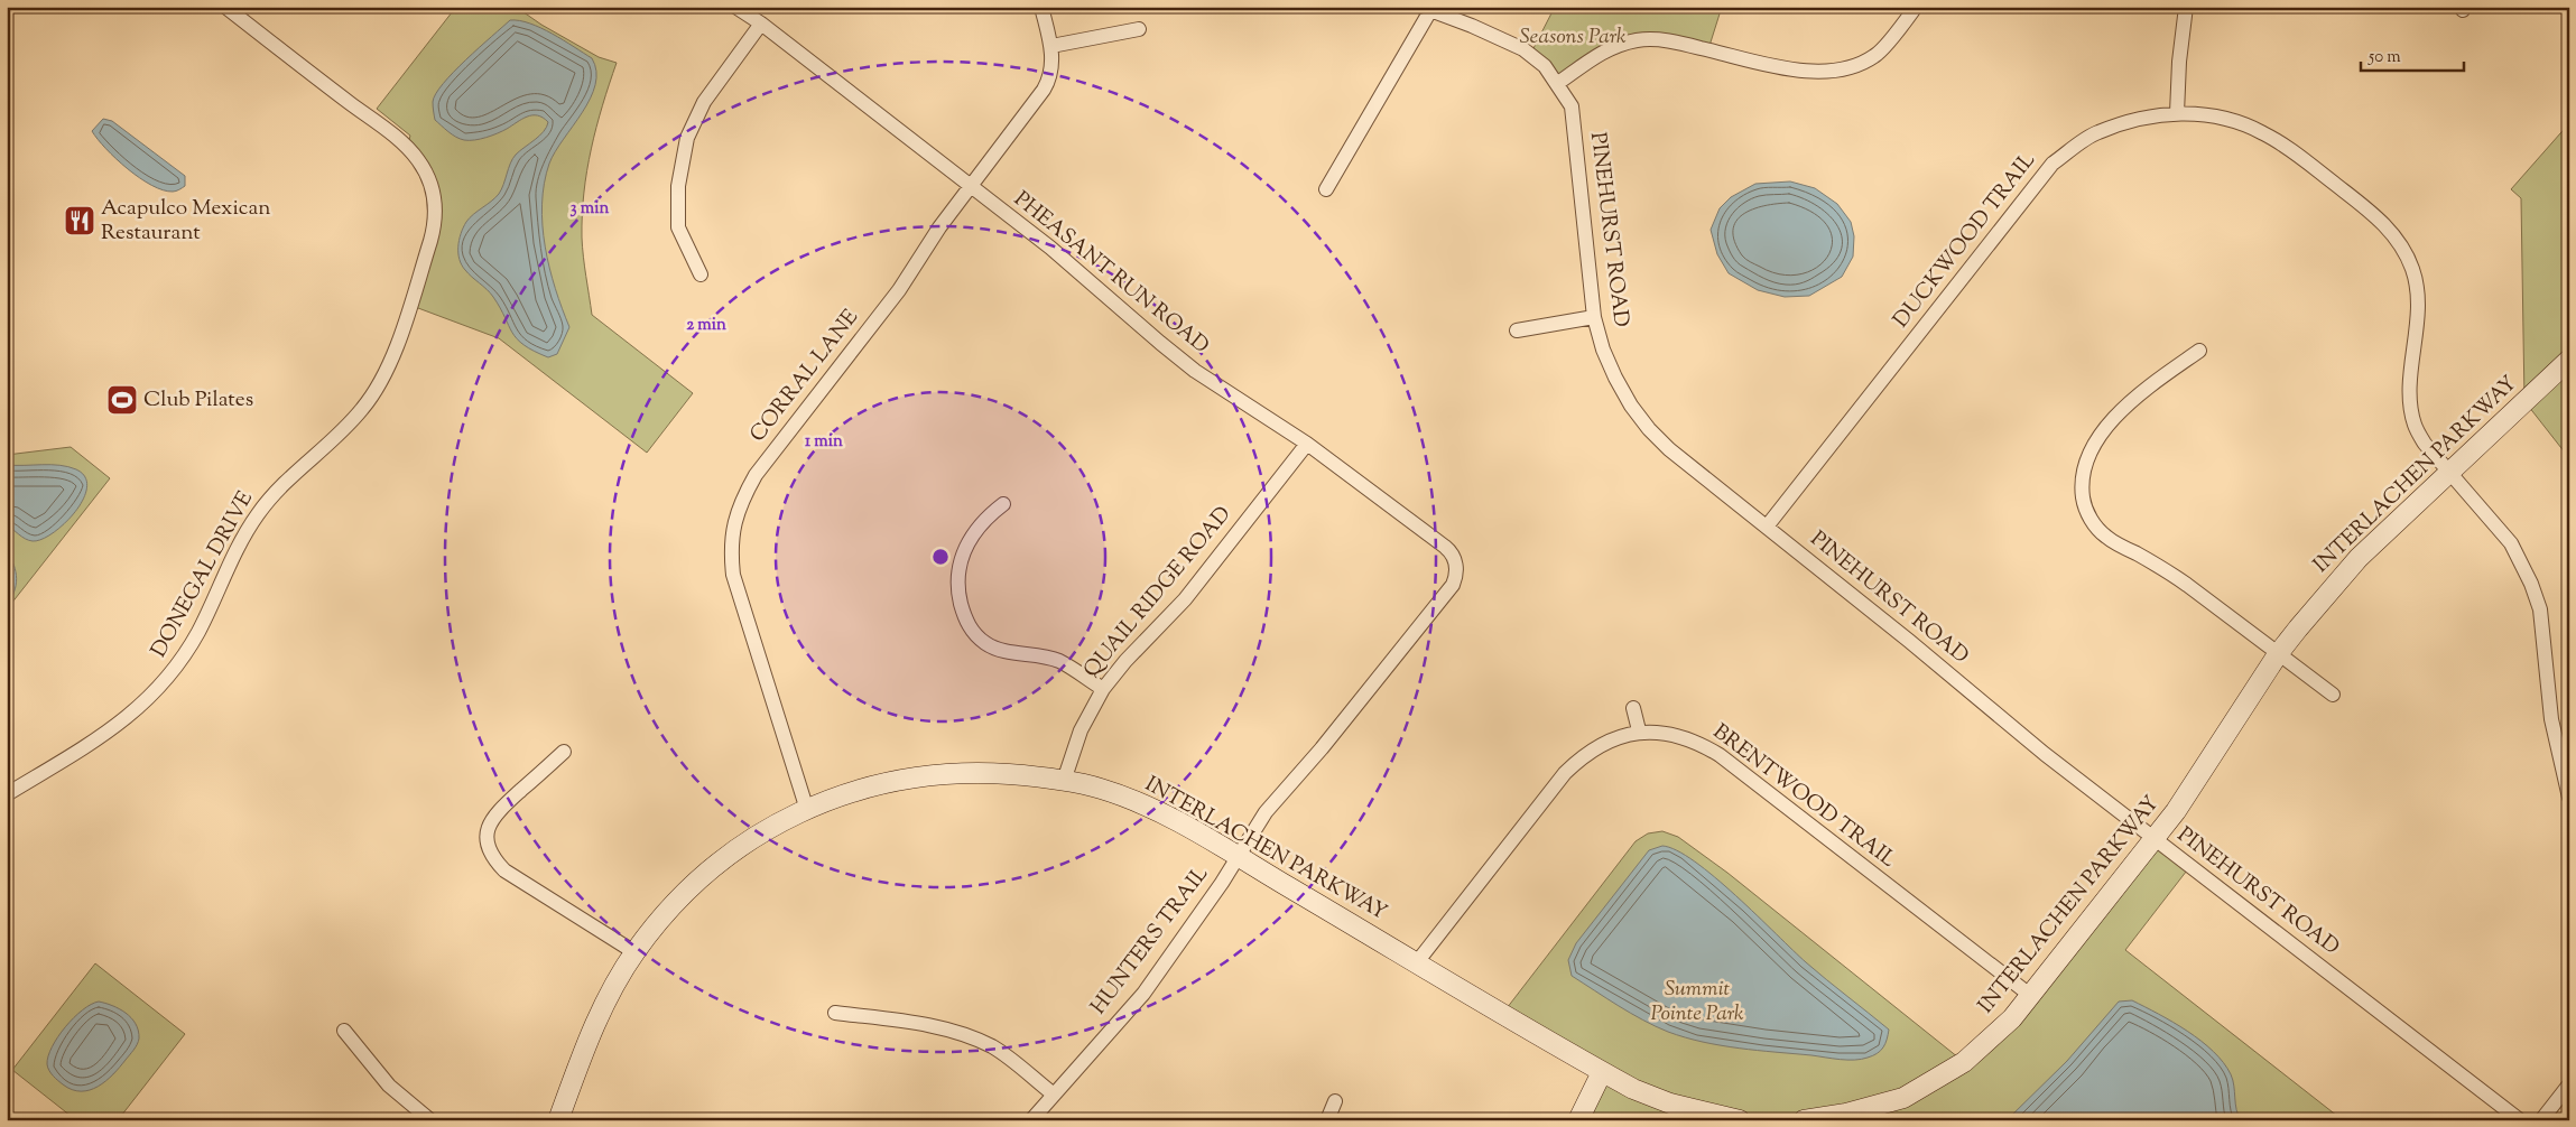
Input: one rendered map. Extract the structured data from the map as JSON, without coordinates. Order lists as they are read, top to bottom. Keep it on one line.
{"streets":{"street":["PINEHURST ROAD","DUCKWOOD TRAIL","PHEASANT RUN ROAD","CORRAL LANE","INTERLACHEN PARKWAY","DONEGAL DRIVE","QUAIL RIDGE ROAD","BRENTWOOD TRAIL","HUNTERS TRAIL"]},"crossings":[["PINEHURST ROAD","DUCKWOOD TRAIL"],["PINEHURST ROAD","INTERLACHEN PARKWAY"],["DUCKWOOD TRAIL","INTERLACHEN PARKWAY"],["PHEASANT RUN ROAD","CORRAL LANE"],["PHEASANT RUN ROAD","QUAIL RIDGE ROAD"],["PHEASANT RUN ROAD","HUNTERS TRAIL"],["CORRAL LANE","INTERLACHEN PARKWAY"],["INTERLACHEN PARKWAY","QUAIL RIDGE ROAD"],["INTERLACHEN PARKWAY","BRENTWOOD TRAIL"],["INTERLACHEN PARKWAY","HUNTERS TRAIL"]],"parks":["Seasons Park","Summit Pointe Park"],"places":{"restaurant":["Acapulco Mexican Restaurant"],"sports":["Club Pilates"]},"scale_bar":"50 m","rings":["3 min","2 min","1 min"]}
